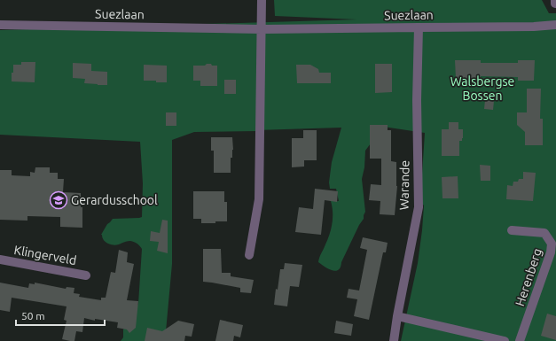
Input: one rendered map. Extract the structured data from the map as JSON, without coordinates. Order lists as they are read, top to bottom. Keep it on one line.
{"streets":{"street":["Suezlaan","Warande","Klingerveld","Herenberg"]},"crossings":[["Suezlaan","Warande"]],"parks":["Walsbergse Bossen"],"places":{"school or university":["Gerardusschool"]},"scale_bar":"50 m"}
